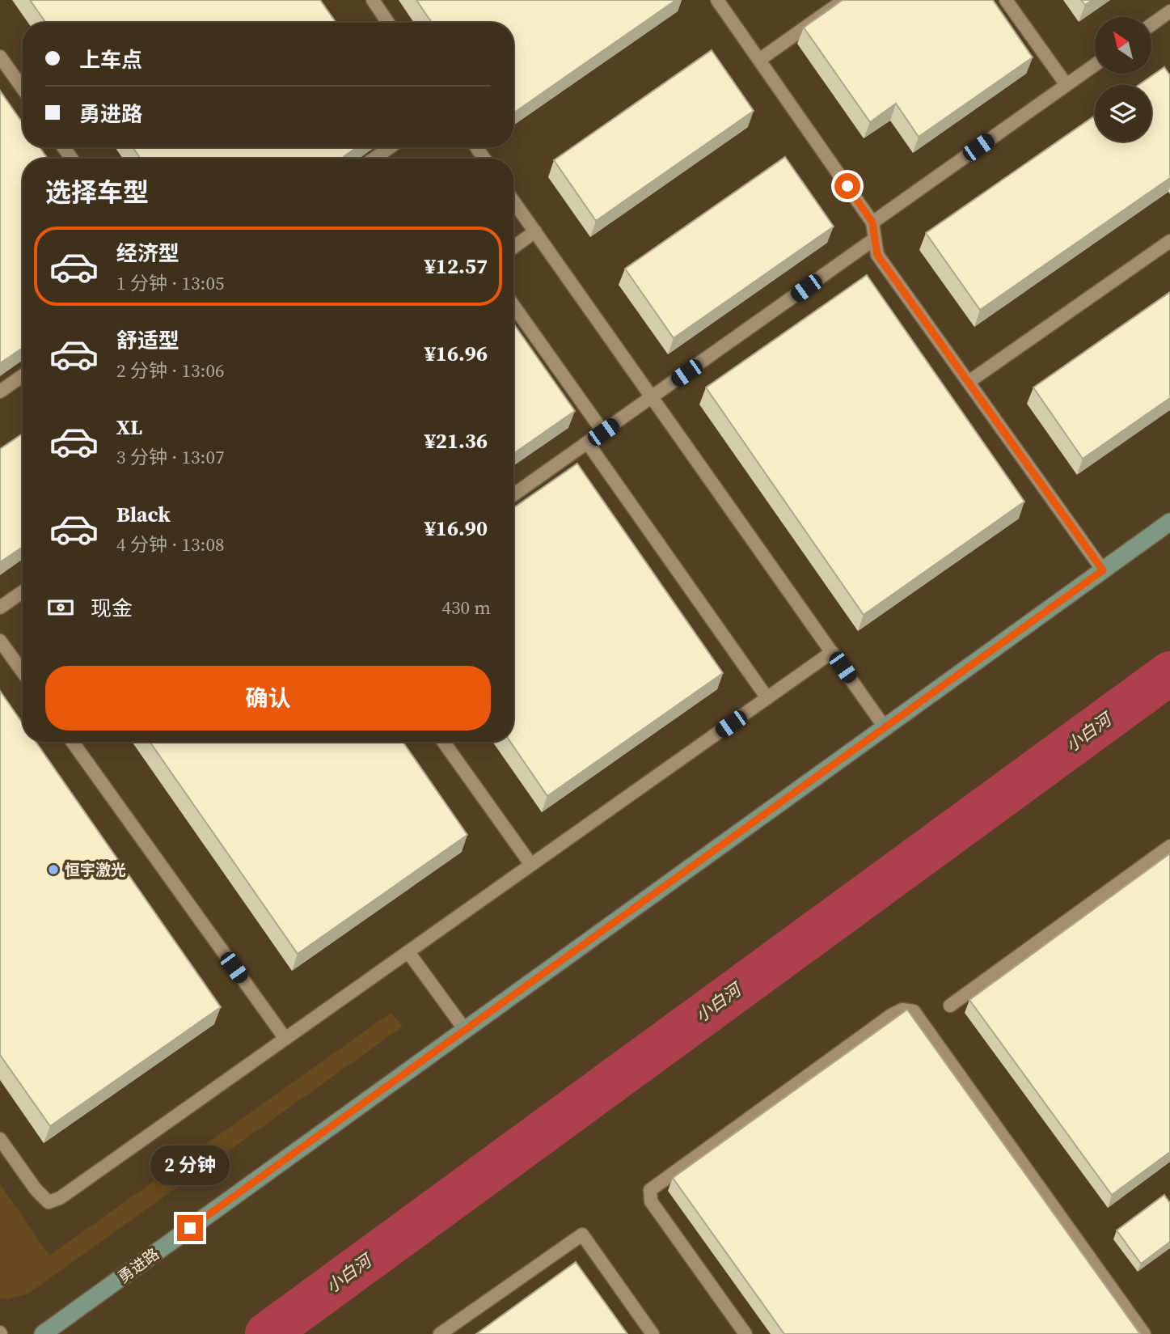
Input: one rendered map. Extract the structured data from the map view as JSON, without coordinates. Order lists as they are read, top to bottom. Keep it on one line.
{"streets":{"street":["勇进路"]},"water":["小白河"],"places":["恒宇激光"],"north":"top left","page":{"banner":["上车点","勇进路"],"heading":"选择车型","list":[{"name":"经济型","note":"1 分钟 · 13:05","value":"¥12.57"},{"name":"舒适型","note":"2 分钟 · 13:06","value":"¥16.96"},{"name":"XL","note":"3 分钟 · 13:07","value":"¥21.36"},{"name":"Black","note":"4 分钟 · 13:08","value":"¥16.90"}],"pay":["现金","430 m"],"buttons":"确认","bubble":"2 分钟"}}
